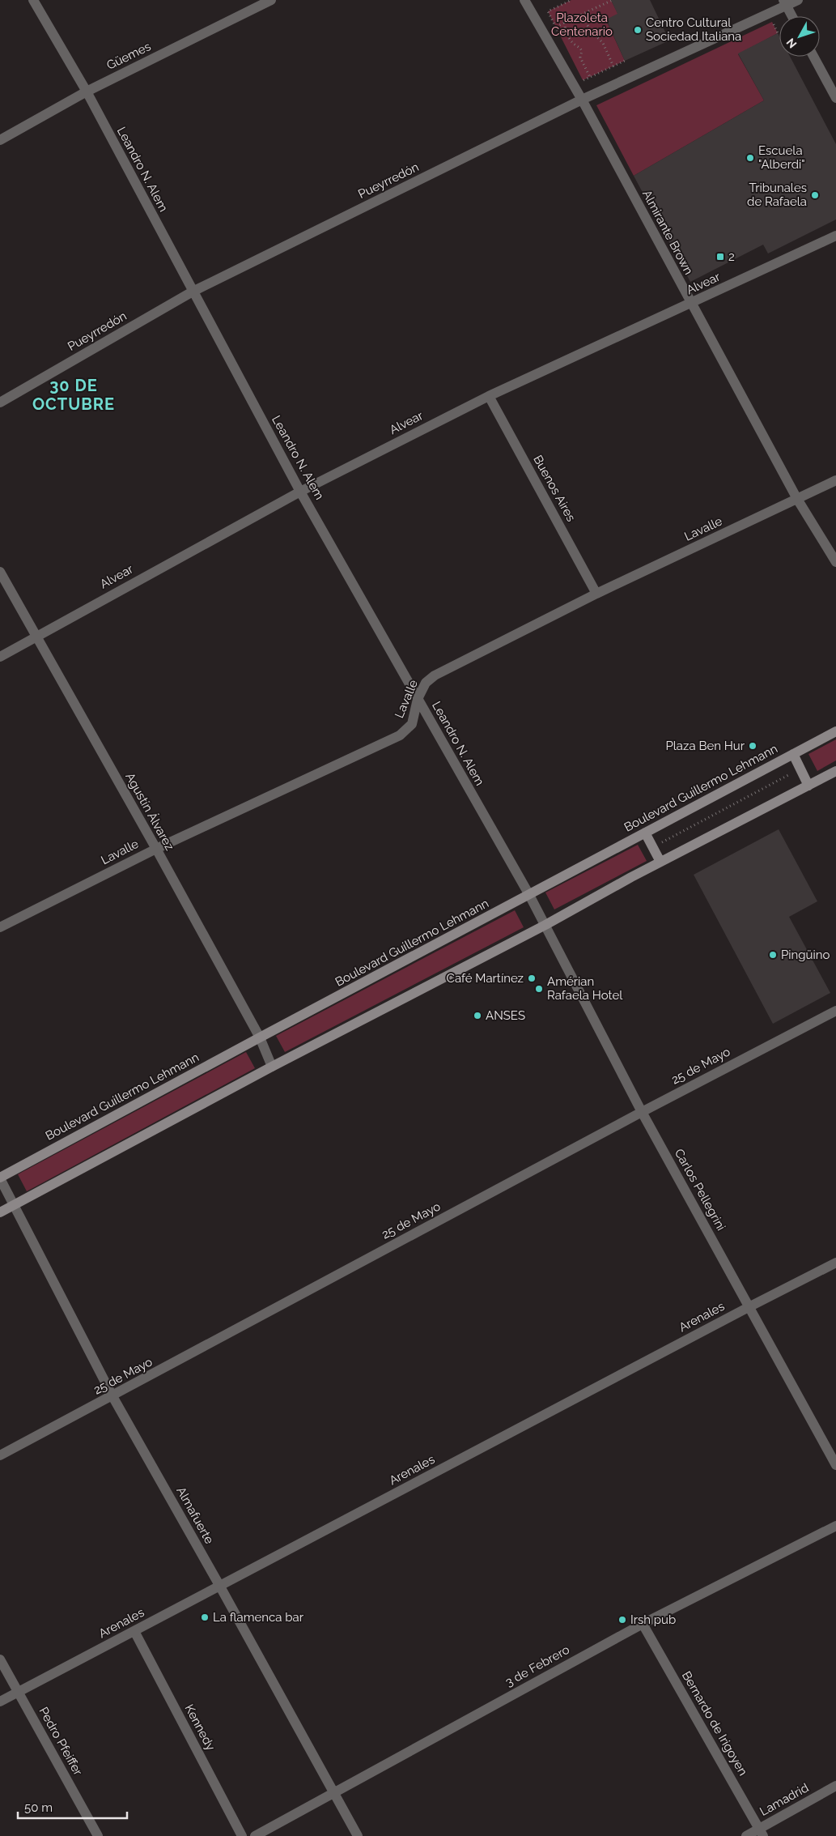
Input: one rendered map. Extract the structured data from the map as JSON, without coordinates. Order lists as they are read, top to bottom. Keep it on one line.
{"streets":{"main road":["Boulevard Guillermo Lehmann"],"street":["Güemes","Leandro N. Alem","Pueyrredón","Almirante Brown","Alvear","Buenos Aires","Lavalle","Agustín Álvarez","25 de Mayo","Carlos Pellegrini","Arenales","Almafuerte","3 de Febrero","Bernardo de Irigoyen","Kennedy","Pedro Pfeiffer","Lamadrid"]},"crossings":[["Güemes","Leandro N. Alem"],["Leandro N. Alem","Pueyrredón"],["Leandro N. Alem","Alvear"],["Leandro N. Alem","Lavalle"],["Leandro N. Alem","Boulevard Guillermo Lehmann"],["Leandro N. Alem","Carlos Pellegrini"],["Pueyrredón","Almirante Brown"],["Almirante Brown","Alvear"],["Almirante Brown","Lavalle"],["Alvear","Buenos Aires"],["Alvear","Agustín Álvarez"],["Buenos Aires","Lavalle"],["Lavalle","Agustín Álvarez"],["Boulevard Guillermo Lehmann","Agustín Álvarez"],["Boulevard Guillermo Lehmann","Almafuerte"],["25 de Mayo","Carlos Pellegrini"],["25 de Mayo","Almafuerte"],["Carlos Pellegrini","Arenales"],["Arenales","Almafuerte"],["Arenales","Kennedy"],["Arenales","Pedro Pfeiffer"],["Almafuerte","3 de Febrero"],["3 de Febrero","Bernardo de Irigoyen"],["Bernardo de Irigoyen","Lamadrid"]],"districts":["30 DE OCTUBRE"],"parks":["Plazoleta Centenario"],"places":{"other":["Centro Cultural Sociedad Italiana","Escuela \"Alberdi\"","Tribunales de Rafaela","Plaza Ben Hur","Pingüino","Café Martínez","Amérian Rafaela Hotel","ANSES","La flamenca bar","Irsh pub"],"transit":["2"]},"scale_bar":"50 m","north":"bottom left"}
